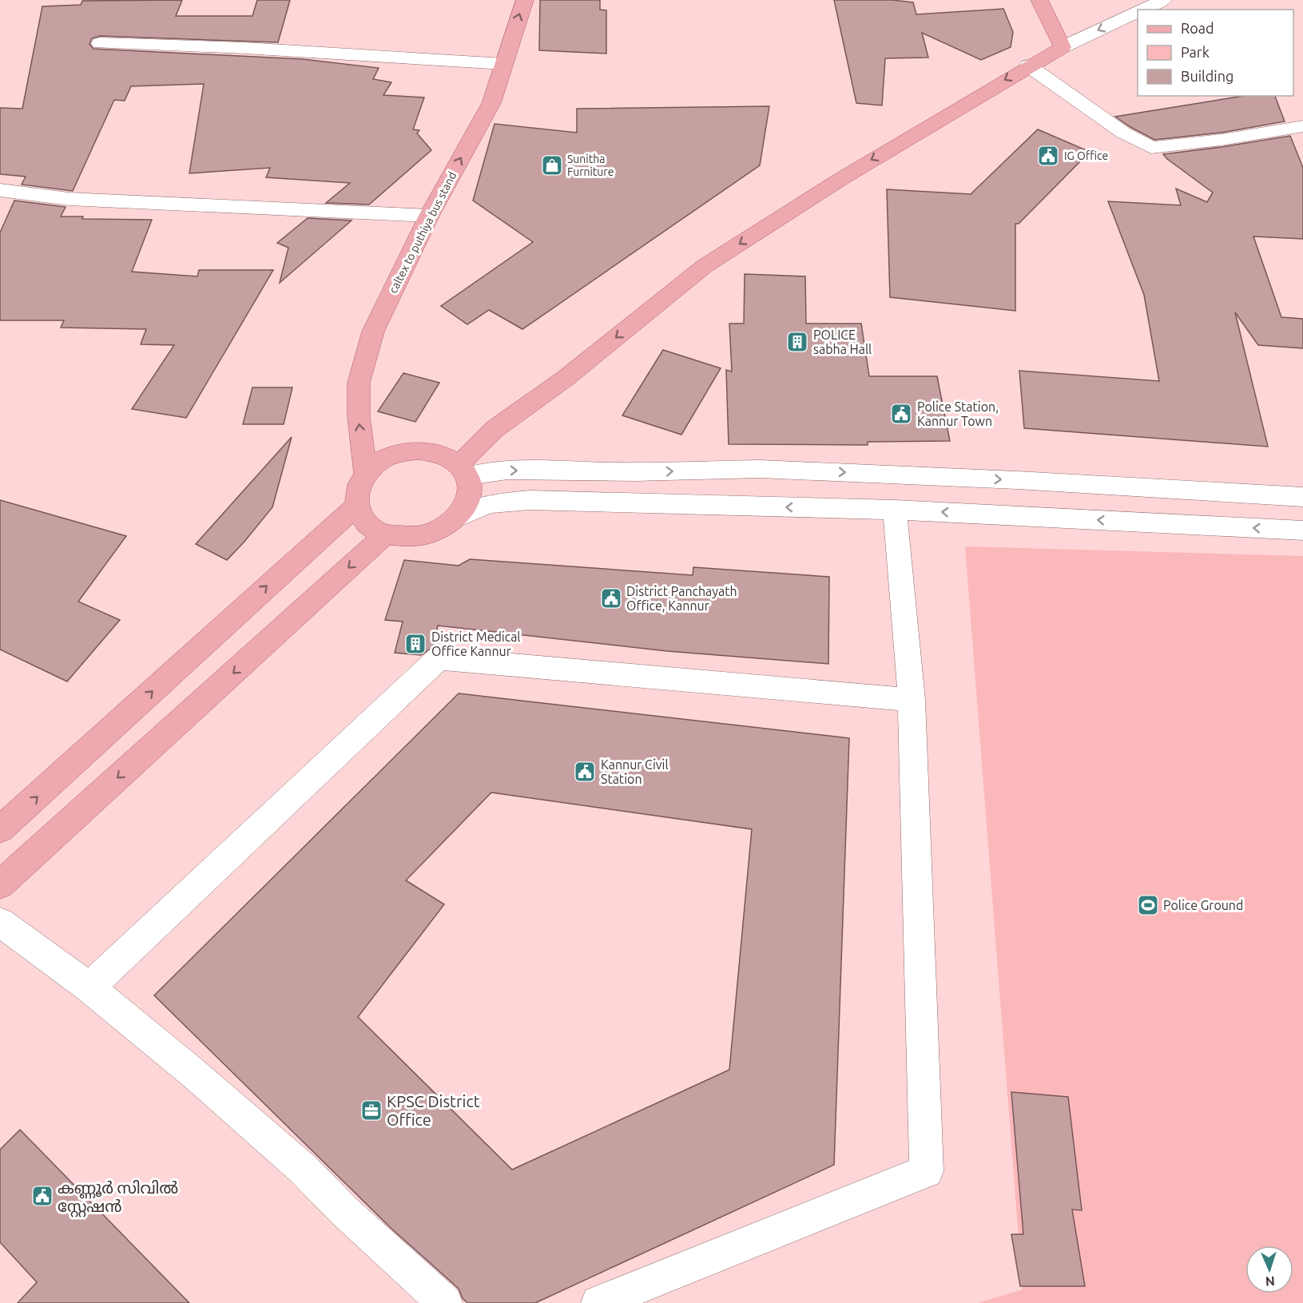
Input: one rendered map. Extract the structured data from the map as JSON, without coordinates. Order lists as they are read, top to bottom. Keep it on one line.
{"streets":{"main road":["caltex to puthiya bus stand"]},"one_way":["caltex to puthiya bus stand"],"places":{"public building":["IG Office","Police Station, Kannur Town","District Panchayath Office, Kannur","Kannur Civil Station","കണ്ണൂർ സിവിൽ സ്റ്റേഷൻ"],"shop":["Sunitha Furniture"],"building":["POLICE sabha Hall","District Medical Office Kannur"],"sports":["Police Ground"],"office":["KPSC District Office"]},"legend":["Road","Park","Building"],"north":"bottom"}
